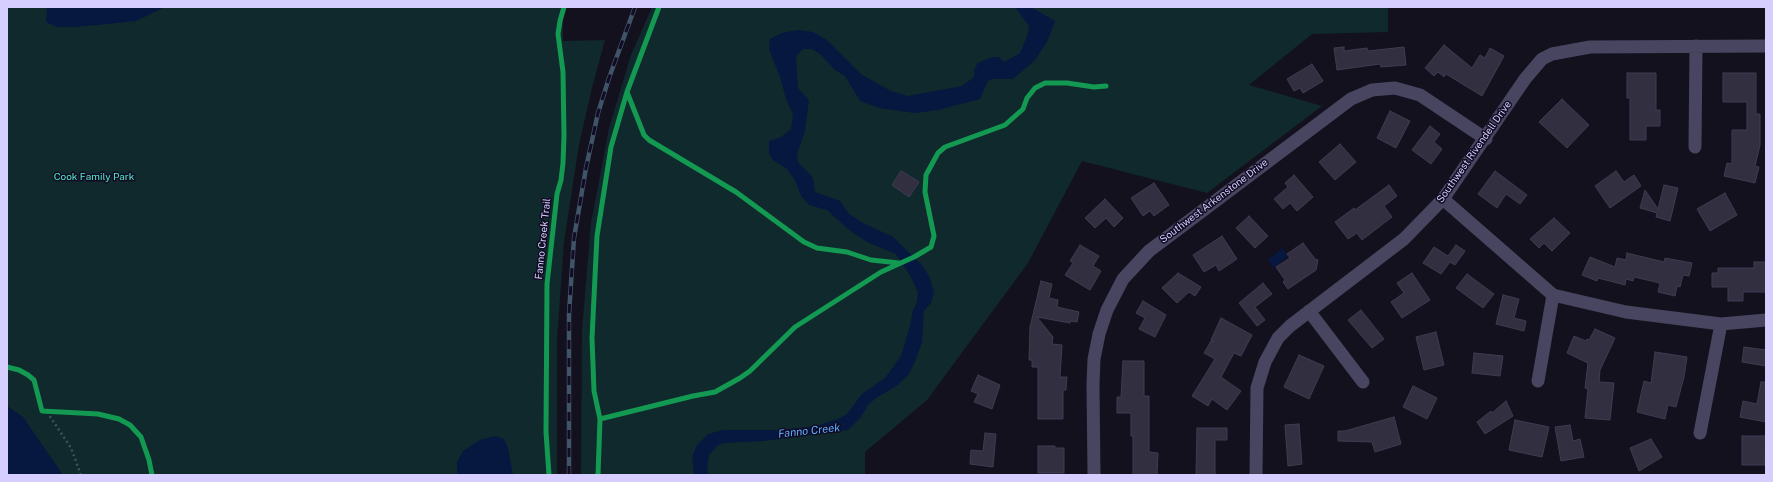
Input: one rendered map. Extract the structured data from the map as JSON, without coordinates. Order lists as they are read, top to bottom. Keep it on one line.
{"streets":{"street":["Southwest Rivendell Drive","Southwest Arkenstone Drive"],"cycle path":["Fanno Creek Trail"]},"crossings":[["Southwest Rivendell Drive","Southwest Arkenstone Drive"]],"water":["Fanno Creek"],"parks":["Cook Family Park"]}
